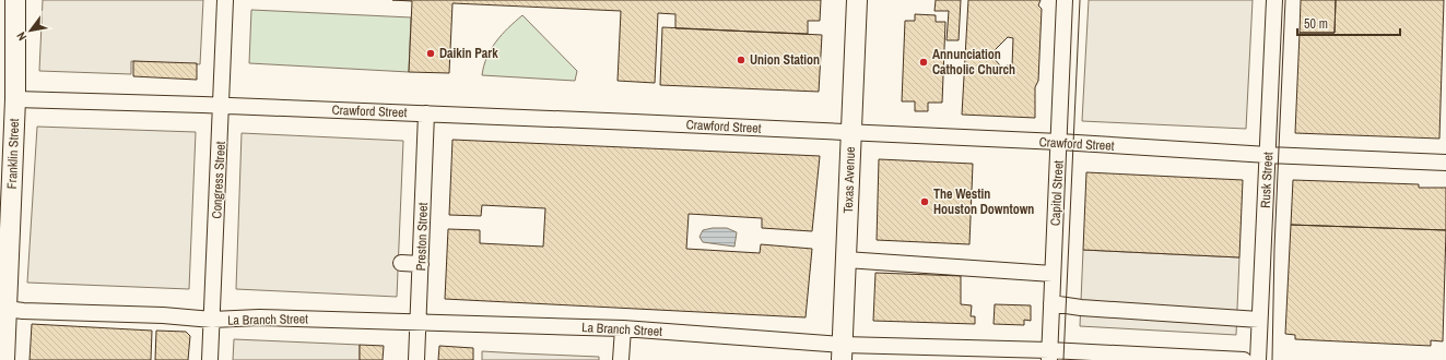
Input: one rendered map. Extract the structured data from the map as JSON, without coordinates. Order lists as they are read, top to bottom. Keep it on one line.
{"streets":{"main road":["Franklin Street","Texas Avenue"],"street":["Crawford Street","Congress Street","Rusk Street","Capitol Street","Preston Street","La Branch Street"]},"crossings":[["Crawford Street","Franklin Street"],["Crawford Street","Congress Street"],["Crawford Street","Texas Avenue"],["Crawford Street","Rusk Street"],["Crawford Street","Capitol Street"],["Crawford Street","Preston Street"],["Franklin Street","La Branch Street"],["Congress Street","La Branch Street"],["Texas Avenue","La Branch Street"],["Capitol Street","La Branch Street"],["Preston Street","La Branch Street"]],"places":["Daikin Park","Union Station","Annunciation Catholic Church","The Westin Houston Downtown"],"scale_bar":"50 m","north":"bottom left"}
